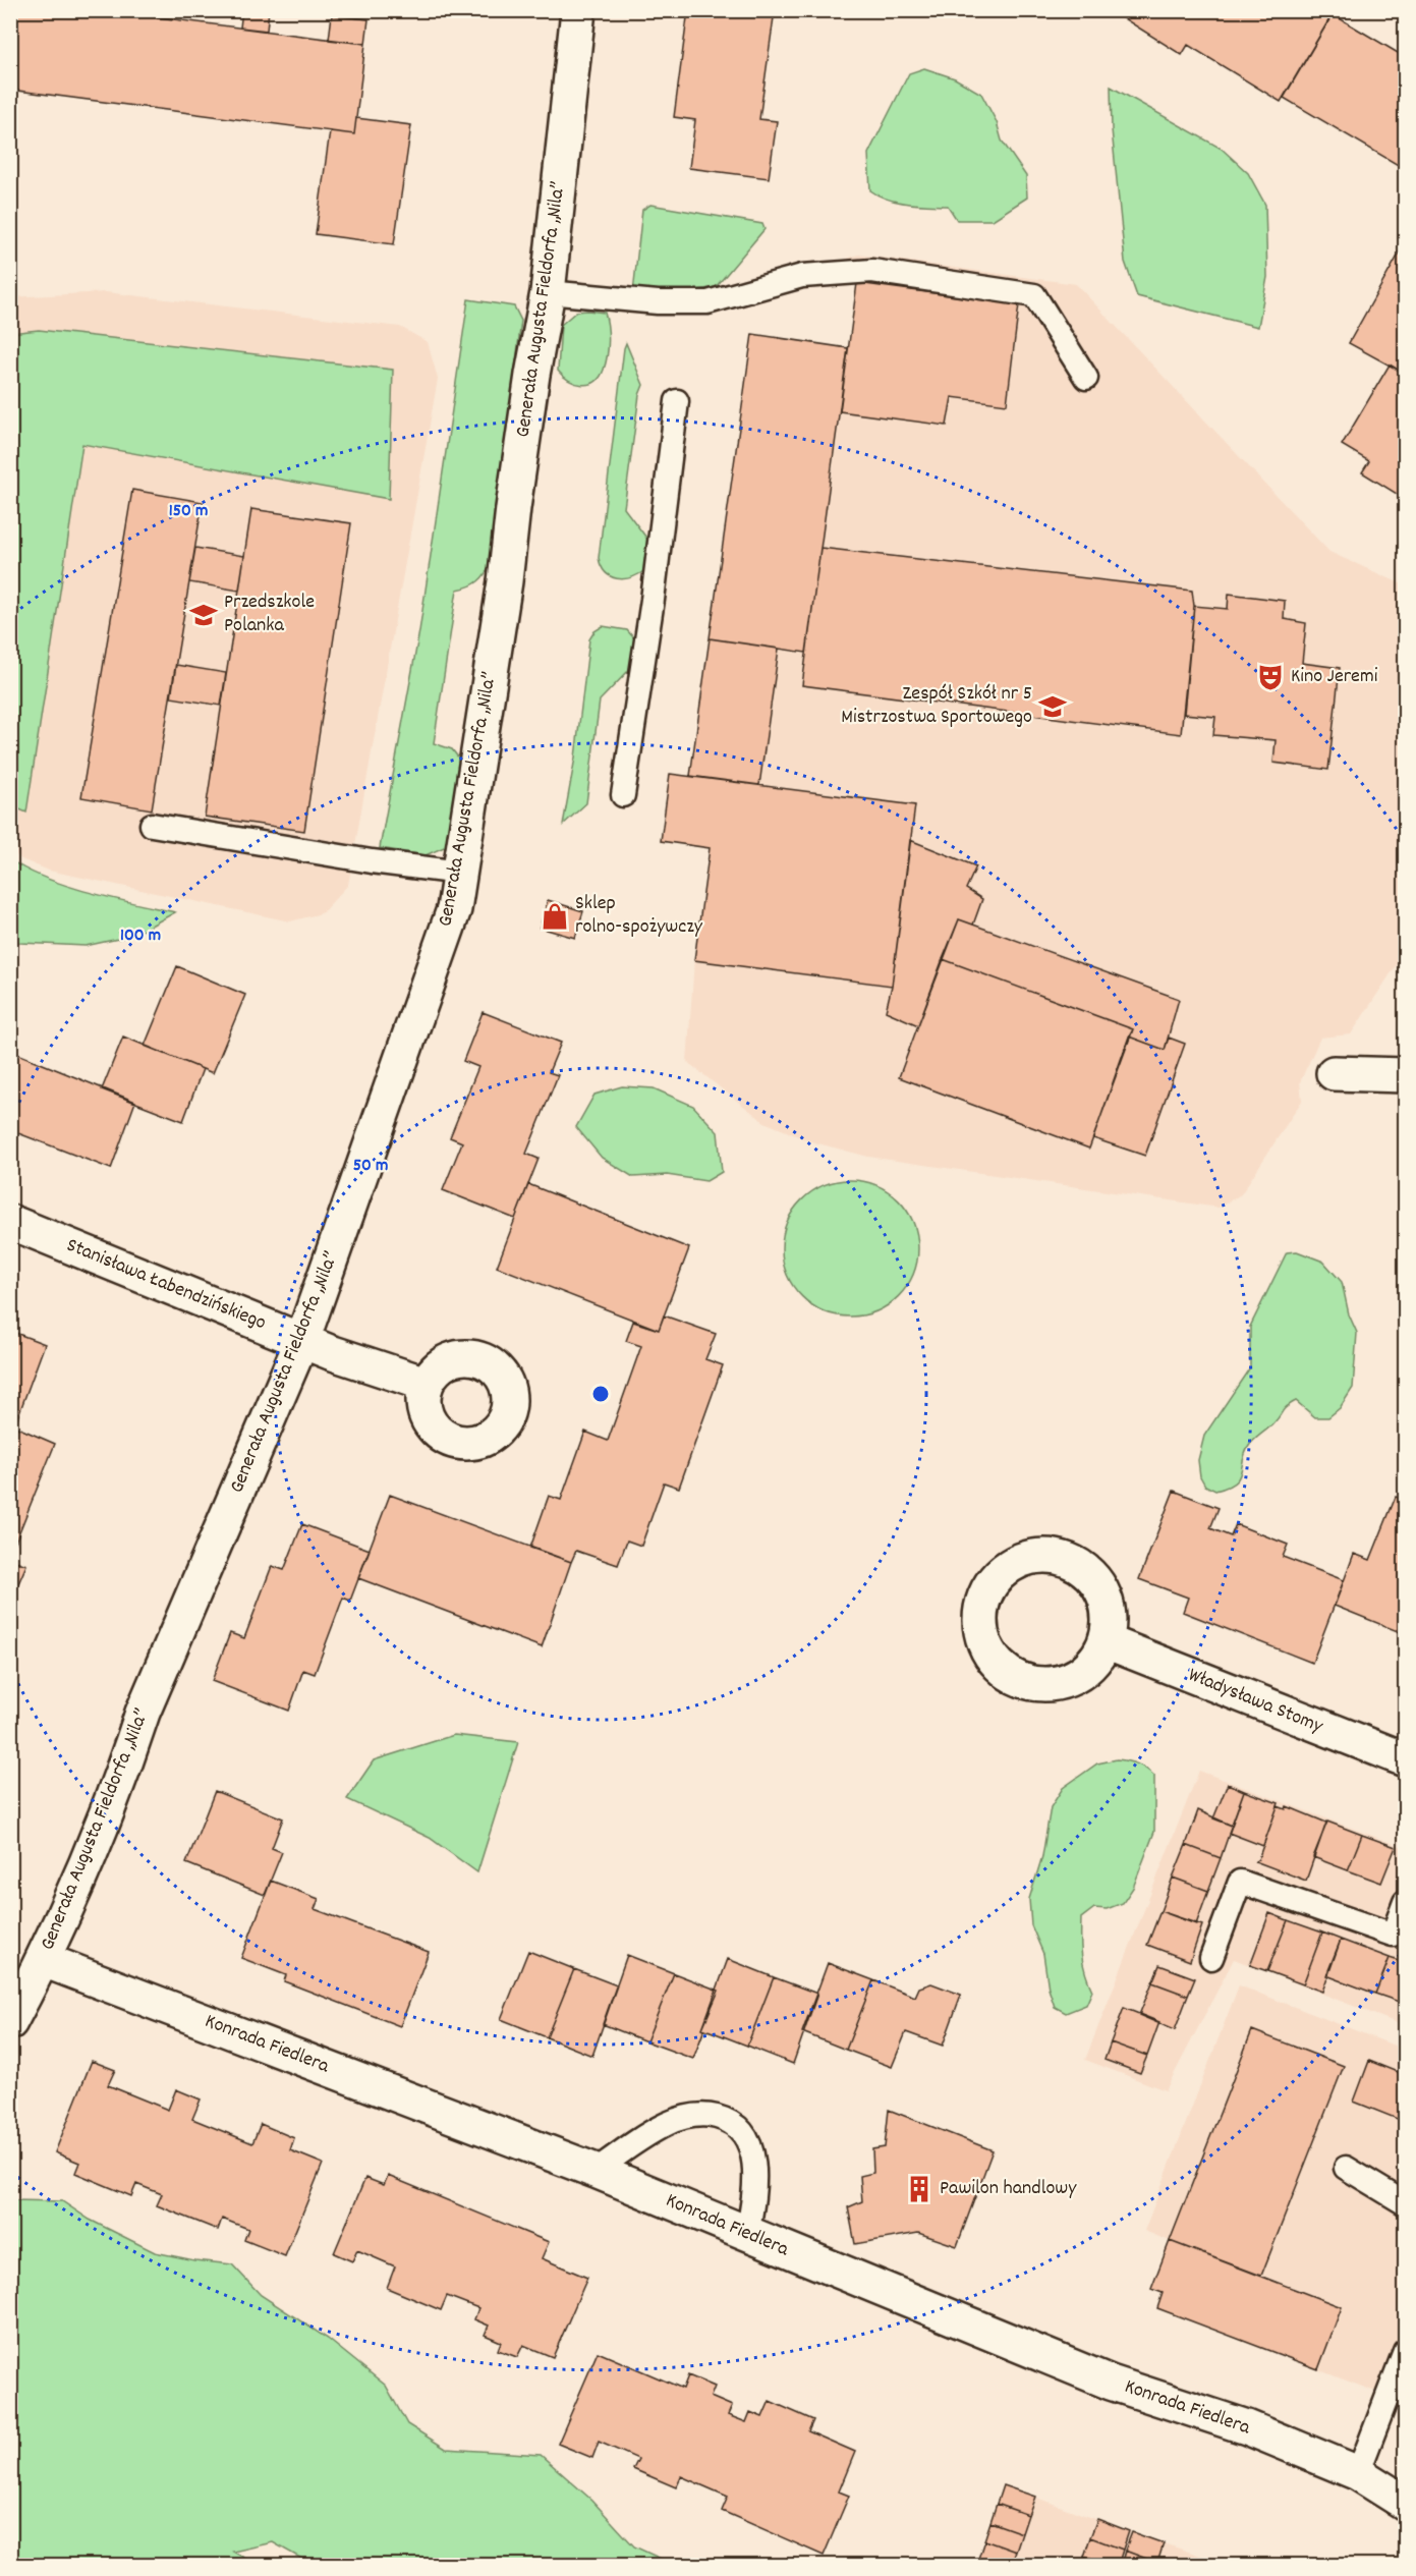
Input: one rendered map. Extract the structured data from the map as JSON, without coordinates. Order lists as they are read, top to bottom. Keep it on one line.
{"streets":{"street":["Generała Augusta Fieldorfa „Nila”","Stanisława Łabendzińskiego","Władysława Stomy","Konrada Fiedlera"]},"crossings":[["Generała Augusta Fieldorfa „Nila”","Stanisława Łabendzińskiego"],["Generała Augusta Fieldorfa „Nila”","Konrada Fiedlera"]],"places":{"school or university":["Przedszkole Polanka","Zespół Szkół nr 5 Mistrzostwa Sportowego"],"theatre":["Kino Jeremi"],"shop":["Sklep rolno-spożywczy"],"building":["Pawilon handlowy"]},"rings":["150 m","100 m","50 m"]}
